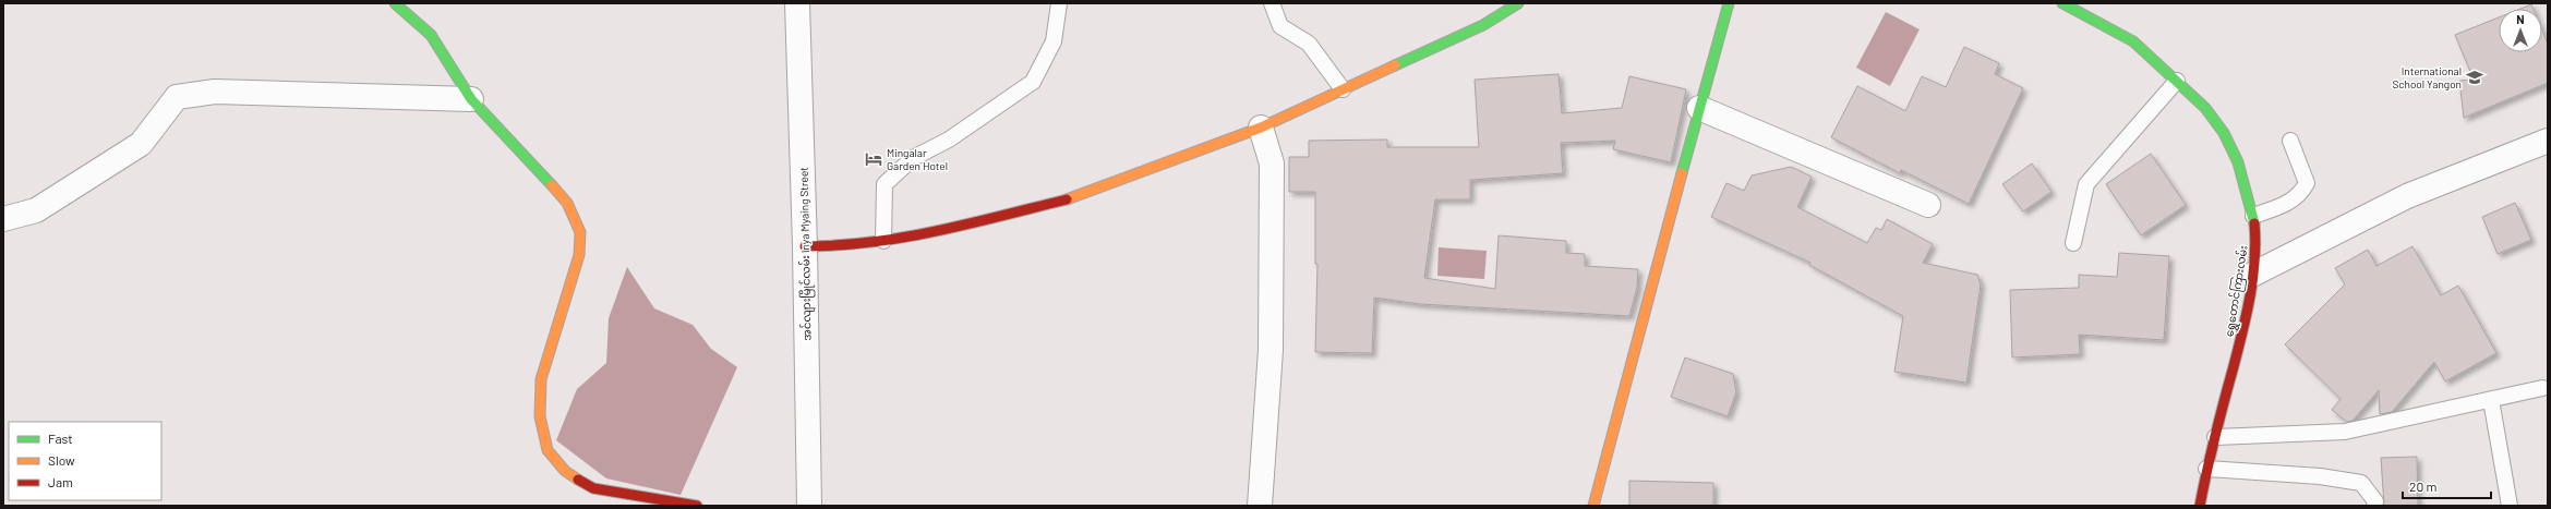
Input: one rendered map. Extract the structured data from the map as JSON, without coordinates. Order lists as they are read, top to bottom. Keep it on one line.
{"streets":{"street":["အင်လျားမြိုင်လမ်း Inya Myaing Street","ရွှေတောင်ကြားလမ်း"]},"places":{"school or university":["International School Yangon"],"hotel":["Mingalar Garden Hotel"]},"legend":["Fast","Slow","Jam"],"scale_bar":"20 m","north":"top"}
